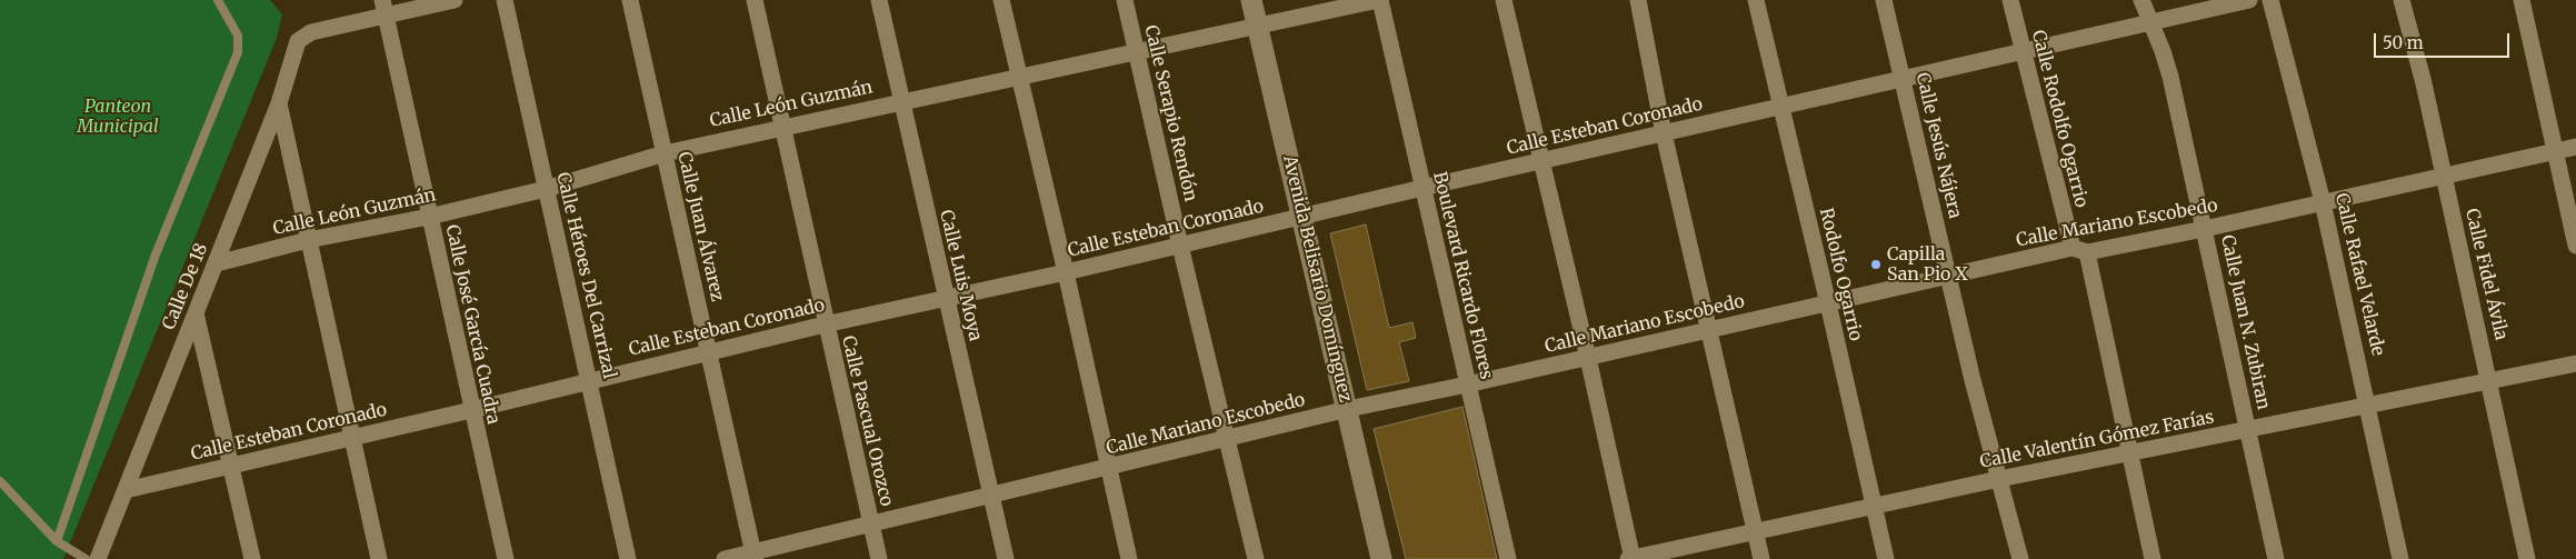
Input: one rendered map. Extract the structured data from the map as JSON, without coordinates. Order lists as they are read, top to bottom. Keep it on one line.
{"streets":{"street":["Calle León Guzmán","Calle Serapio Rendón","Calle Rodolfo Ogarrio","Calle Esteban Coronado","Calle Jesús Nájera","Calle Mariano Escobedo","Calle Juan Álvarez","Rodolfo Ogarrio","Calle Rafael Velarde","Calle Fidel Ávila","Calle Héroes Del Carrizal","Calle Luis Moya","Boulevard Ricardo Flores","Avenida Belisario Domínguez","Calle De 18","Calle Juan N. Zubiran","Calle José García Cuadra","Calle Pascual Orozco","Calle Valentín Gómez Farías"]},"crossings":[["Calle León Guzmán","Calle Serapio Rendón"],["Calle León Guzmán","Calle Juan Álvarez"],["Calle León Guzmán","Calle Héroes Del Carrizal"],["Calle León Guzmán","Calle Luis Moya"],["Calle León Guzmán","Boulevard Ricardo Flores"],["Calle León Guzmán","Avenida Belisario Domínguez"],["Calle León Guzmán","Calle De 18"],["Calle León Guzmán","Calle José García Cuadra"],["Calle León Guzmán","Calle Pascual Orozco"],["Calle Serapio Rendón","Calle Esteban Coronado"],["Calle Serapio Rendón","Calle Mariano Escobedo"],["Calle Rodolfo Ogarrio","Calle Esteban Coronado"],["Calle Rodolfo Ogarrio","Calle Mariano Escobedo"],["Calle Rodolfo Ogarrio","Calle Valentín Gómez Farías"],["Calle Esteban Coronado","Calle Jesús Nájera"],["Calle Esteban Coronado","Calle Juan Álvarez"],["Calle Esteban Coronado","Rodolfo Ogarrio"],["Calle Esteban Coronado","Calle Héroes Del Carrizal"],["Calle Esteban Coronado","Calle Luis Moya"],["Calle Esteban Coronado","Boulevard Ricardo Flores"],["Calle Esteban Coronado","Avenida Belisario Domínguez"],["Calle Esteban Coronado","Calle De 18"],["Calle Esteban Coronado","Calle Juan N. Zubiran"],["Calle Esteban Coronado","Calle José García Cuadra"],["Calle Esteban Coronado","Calle Pascual Orozco"],["Calle Jesús Nájera","Calle Mariano Escobedo"],["Calle Jesús Nájera","Calle Valentín Gómez Farías"],["Calle Mariano Escobedo","Calle Juan Álvarez"],["Calle Mariano Escobedo","Rodolfo Ogarrio"],["Calle Mariano Escobedo","Calle Rafael Velarde"],["Calle Mariano Escobedo","Calle Fidel Ávila"],["Calle Mariano Escobedo","Calle Luis Moya"],["Calle Mariano Escobedo","Boulevard Ricardo Flores"],["Calle Mariano Escobedo","Avenida Belisario Domínguez"],["Calle Mariano Escobedo","Calle Juan N. Zubiran"],["Calle Mariano Escobedo","Calle Pascual Orozco"],["Rodolfo Ogarrio","Calle Valentín Gómez Farías"],["Calle Rafael Velarde","Calle Valentín Gómez Farías"],["Calle Fidel Ávila","Calle Valentín Gómez Farías"],["Calle De 18","Calle José García Cuadra"],["Calle Juan N. Zubiran","Calle Valentín Gómez Farías"]],"parks":["Panteon Municipal"],"places":["Capilla San Pio X"],"scale_bar":"50 m"}
